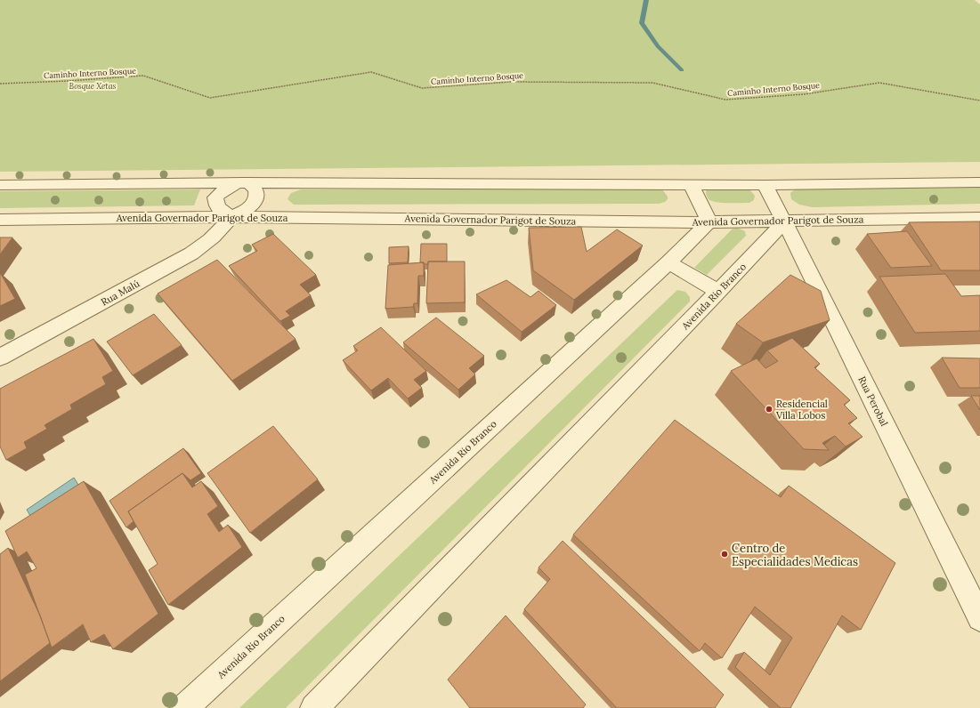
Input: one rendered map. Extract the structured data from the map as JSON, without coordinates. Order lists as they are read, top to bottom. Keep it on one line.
{"streets":{"street":["Avenida Governador Parigot de Souza","Rua Malú","Avenida Rio Branco","Rua Perobal"],"path":["Caminho Interno Bosque"]},"crossings":[["Avenida Governador Parigot de Souza","Rua Malú"],["Avenida Governador Parigot de Souza","Avenida Rio Branco"],["Avenida Governador Parigot de Souza","Rua Perobal"],["Avenida Rio Branco","Rua Perobal"]],"parks":["Bosque Xetas"],"places":["Residencial Villa Lobos","Centro de Especialidades Medicas"]}
